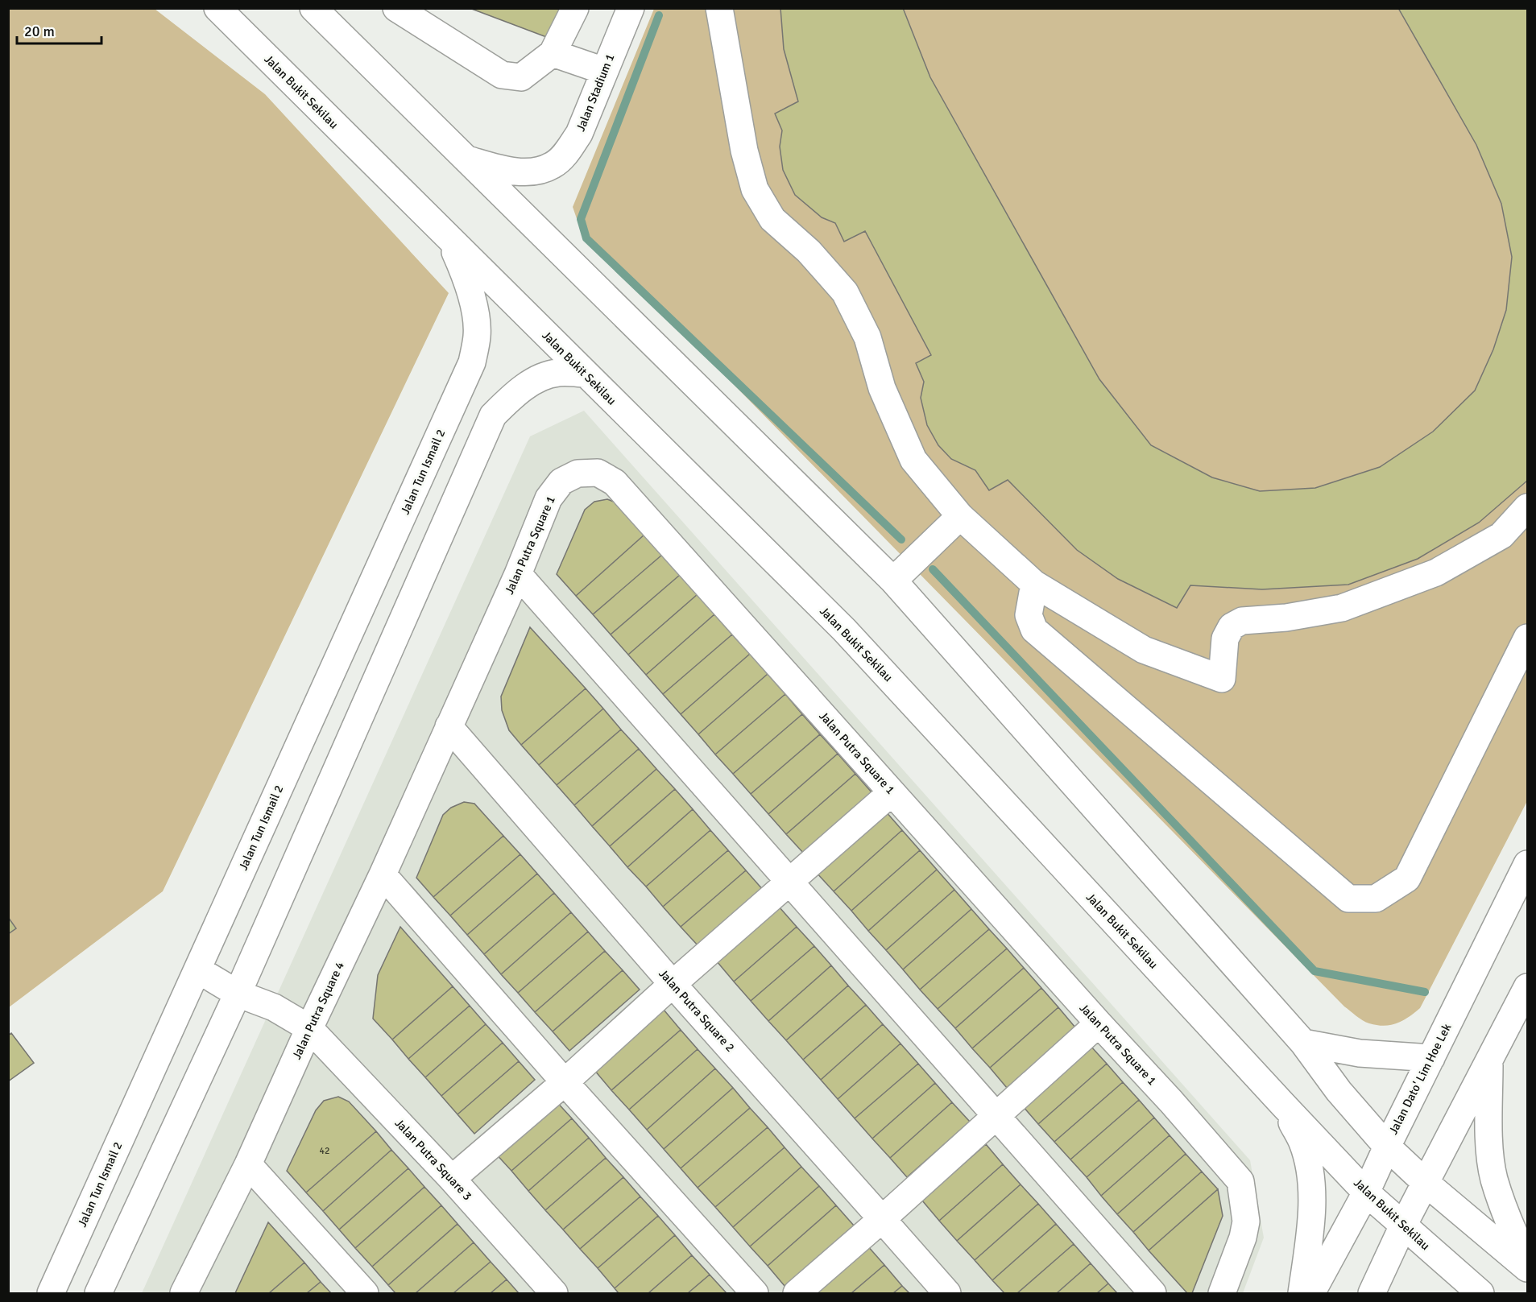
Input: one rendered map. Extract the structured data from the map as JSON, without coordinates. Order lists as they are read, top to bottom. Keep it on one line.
{"streets":{"street":["Jalan Bukit Sekilau","Jalan Stadium 1","Jalan Tun Ismail 2","Jalan Putra Square 1","Jalan Putra Square 4","Jalan Putra Square 2","Jalan Dato' Lim Hoe Lek","Jalan Putra Square 3"]},"crossings":[["Jalan Bukit Sekilau","Jalan Tun Ismail 2"],["Jalan Bukit Sekilau","Jalan Dato' Lim Hoe Lek"],["Jalan Tun Ismail 2","Jalan Putra Square 3"],["Jalan Putra Square 1","Jalan Putra Square 4"],["Jalan Putra Square 1","Jalan Putra Square 2"],["Jalan Putra Square 4","Jalan Putra Square 2"],["Jalan Putra Square 4","Jalan Putra Square 3"]],"house_numbers":["42"],"scale_bar":"20 m"}
